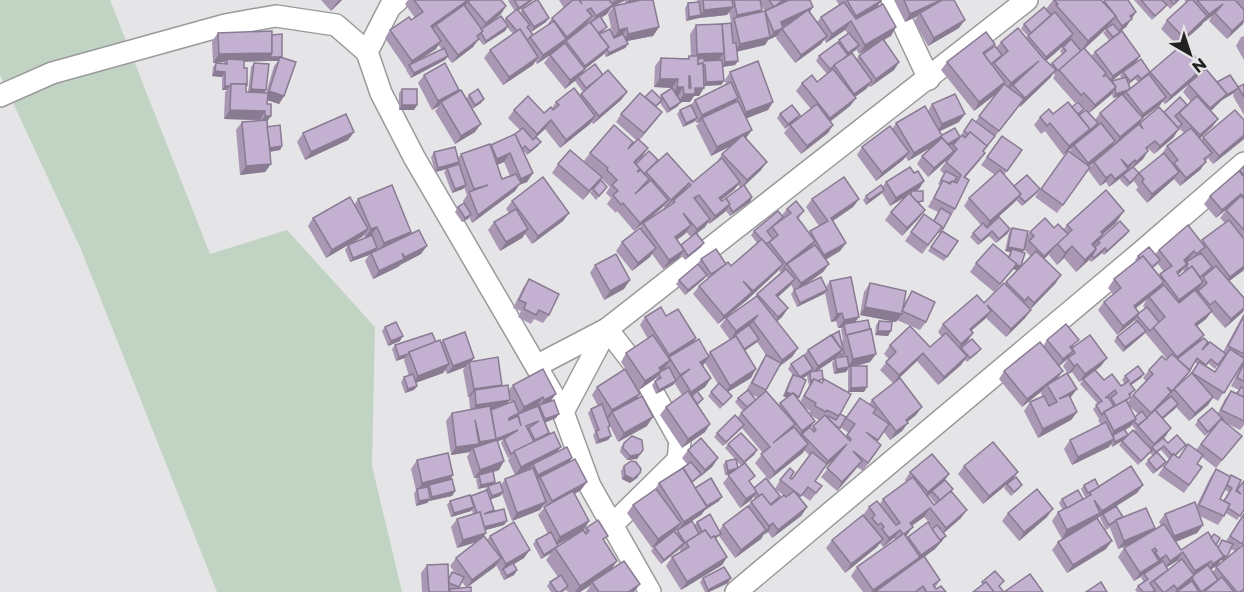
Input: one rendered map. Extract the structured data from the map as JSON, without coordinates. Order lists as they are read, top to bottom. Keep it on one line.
{"north":"bottom right"}
